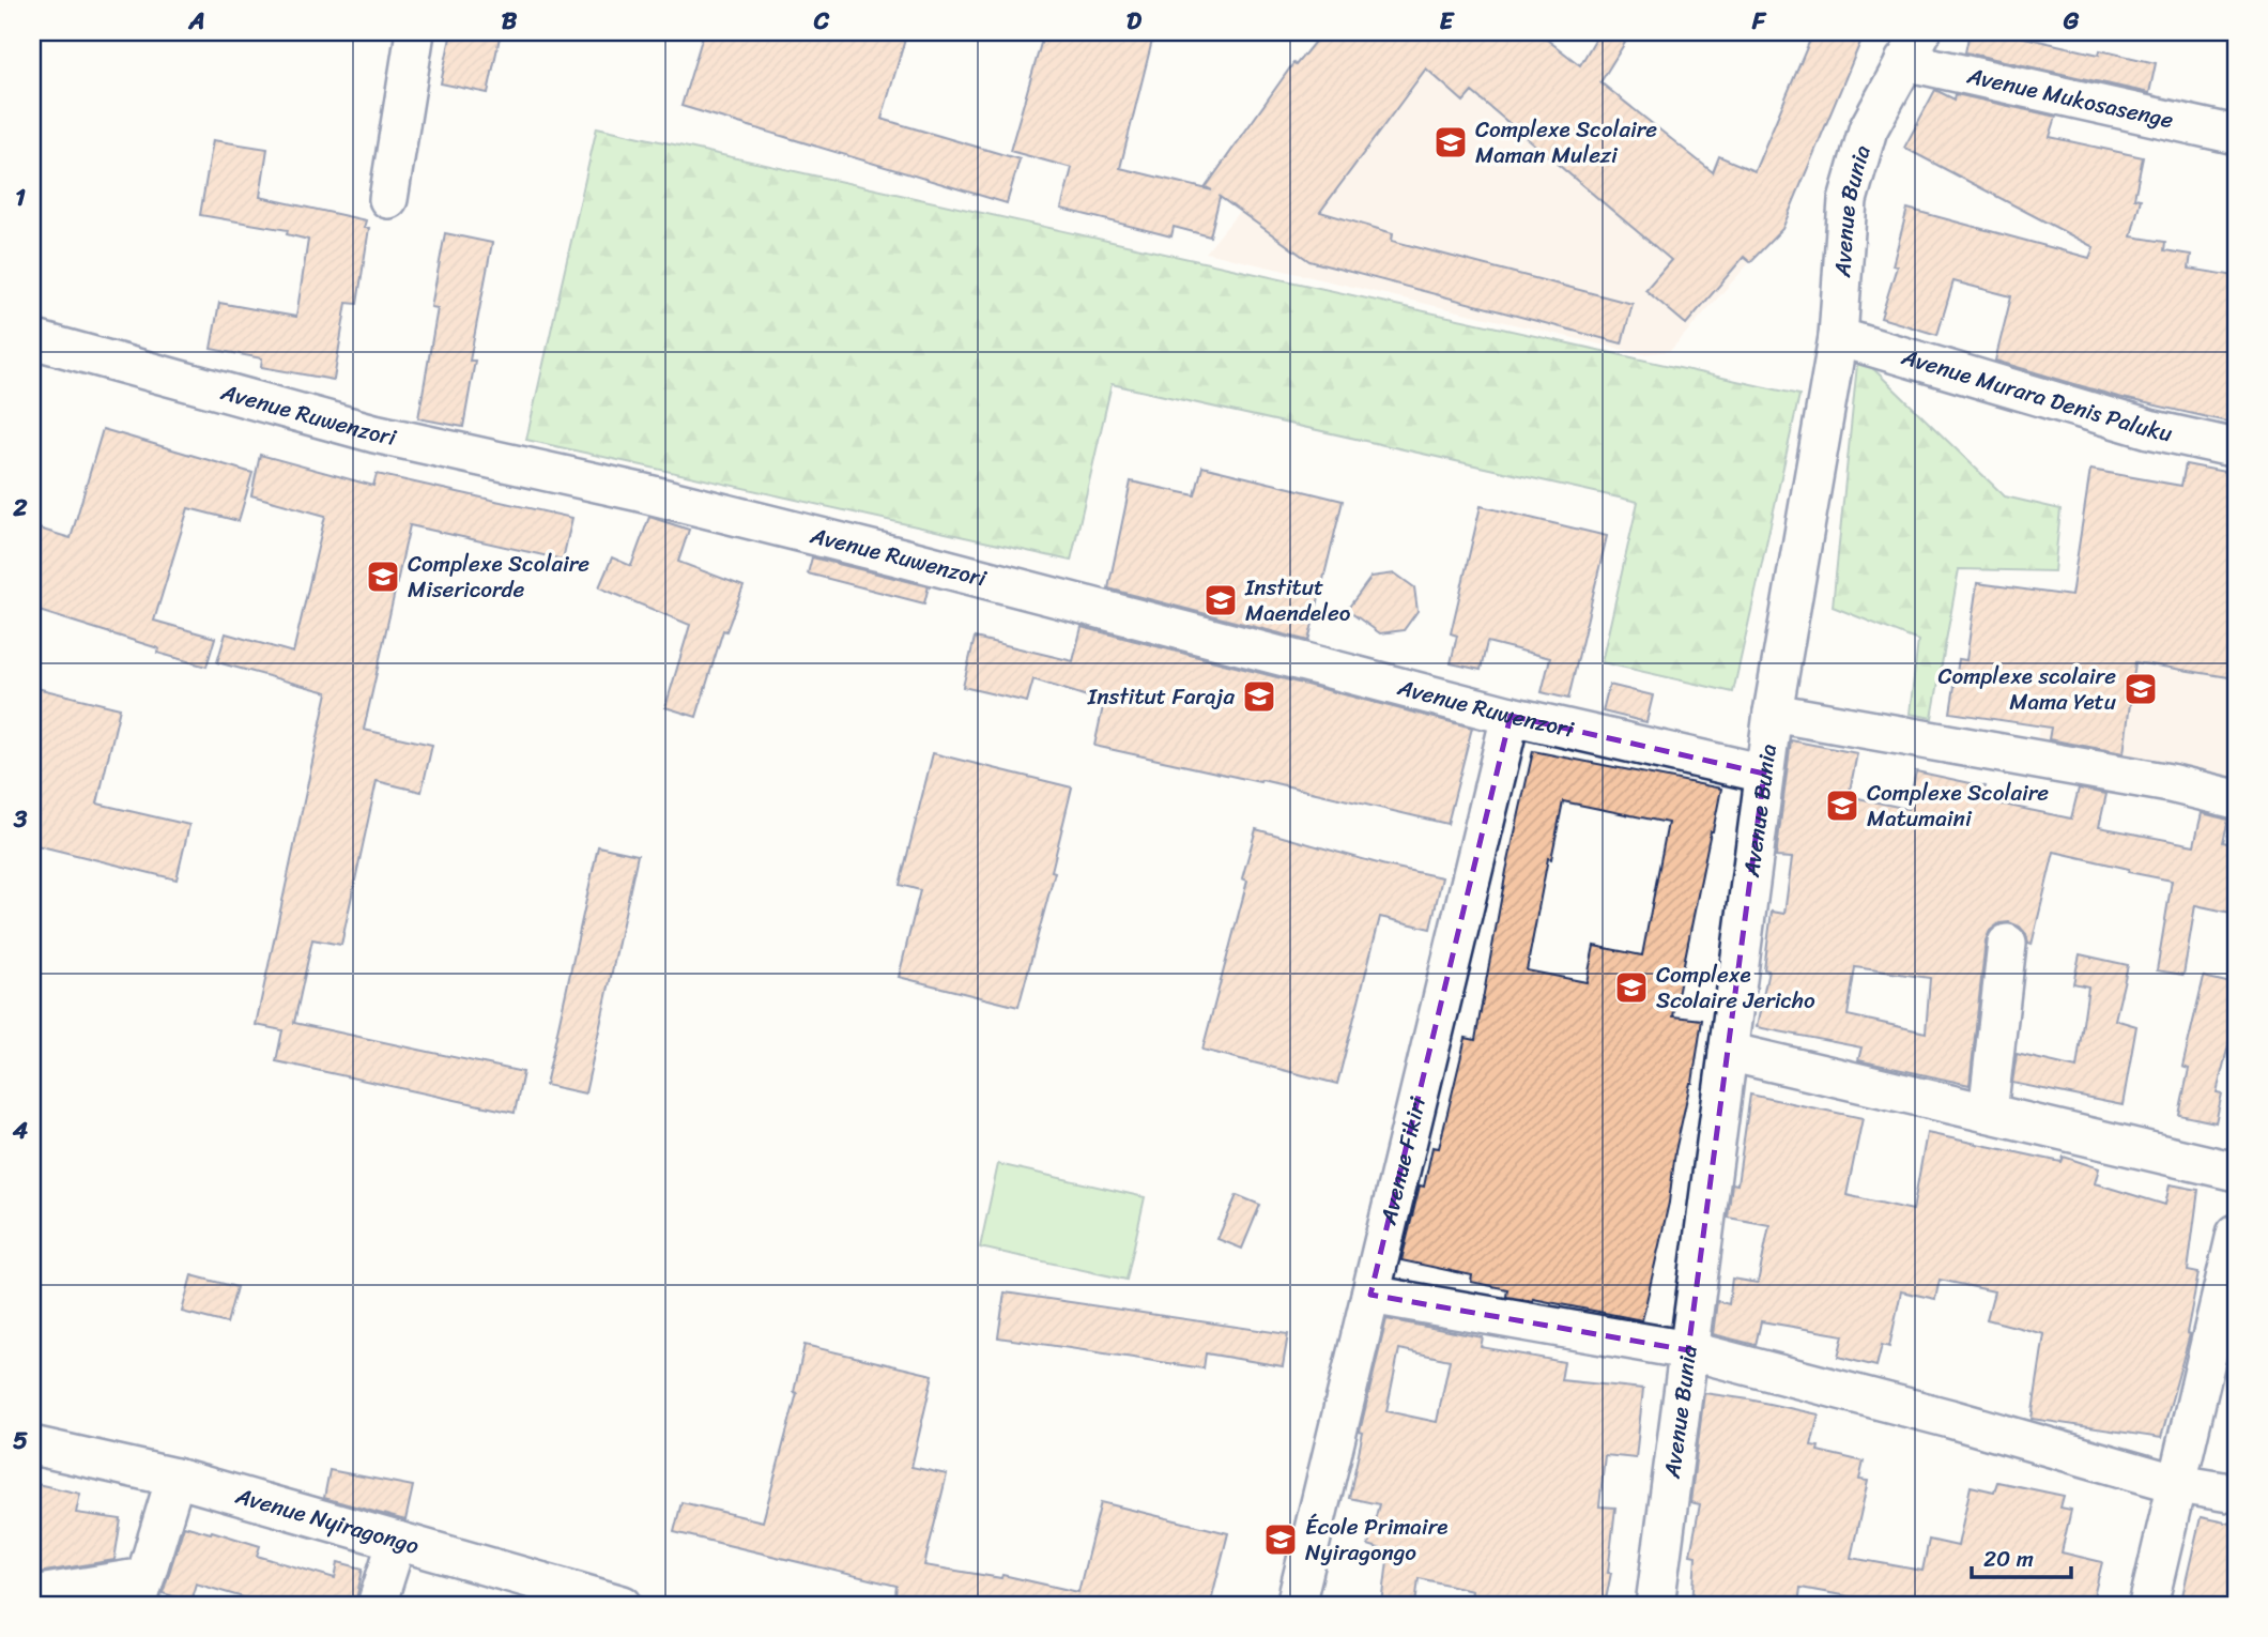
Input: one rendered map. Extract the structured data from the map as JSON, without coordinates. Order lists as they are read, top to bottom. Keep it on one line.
{"streets":{"street":["Avenue Mukosasenge","Avenue Bunia","Avenue Murara Denis Paluku","Avenue Ruwenzori","Avenue Fikiri","Avenue Nyiragongo"]},"crossings":[["Avenue Mukosasenge","Avenue Bunia"],["Avenue Bunia","Avenue Murara Denis Paluku"],["Avenue Bunia","Avenue Ruwenzori"],["Avenue Ruwenzori","Avenue Fikiri"]],"places":{"school or university":["Complexe Scolaire Maman Mulezi","Complexe Scolaire Misericorde","Institut Maendeleo","Complexe scolaire Mama Yetu","Institut Faraja","Complexe Scolaire Matumaini","Complexe Scolaire Jericho","École Primaire Nyiragongo"]},"scale_bar":"20 m","grid":{"columns":["A","B","C","D","E","F","G"],"rows":["1","2","3","4","5"]}}
